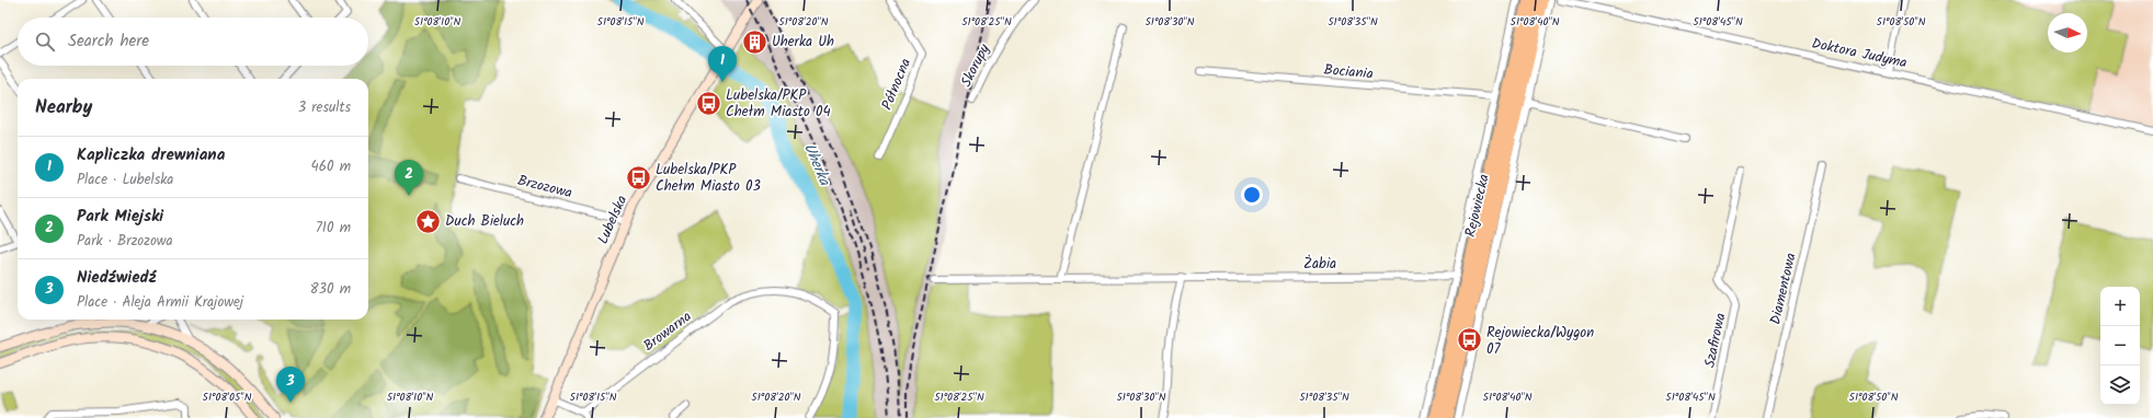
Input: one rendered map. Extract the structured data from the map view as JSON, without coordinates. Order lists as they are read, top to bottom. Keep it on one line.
{"streets":{"highway":["Rejowiecka"],"main road":["Lubelska"],"street":["Doktora Judyma","Skorupy","Bociania","Północna","Brzozowa","Żabia","Diamentowa","Browarna","Szafirowa"]},"crossings":[["Brzozowa","Lubelska"]],"water":["Uherka"],"places":{"building":["Uherka Uh"],"bus stop":["Lubelska/PKP Chełm Miasto 04","Lubelska/PKP Chełm Miasto 03","Rejowiecka/Wygon 07"],"place":["Duch Bieluch"]},"north":"right","page":{"search":"Search here","pins":["1","2","3"],"heading":["Nearby","3 results"],"list":[{"mark":"1","name":"Kapliczka drewniana","note":"Place · Lubelska","value":"460 m"},{"mark":"2","name":"Park Miejski","note":"Park · Brzozowa","value":"710 m"},{"mark":"3","name":"Niedźwiedź","note":"Place · Aleja Armii Krajowej","value":"830 m"}],"map_buttons":["+","−"]},"coordinates":["51°08'10\"N","51°08'15\"N","51°08'20\"N","51°08'25\"N","51°08'35\"N","51°08'40\"N","51°08'50\"N","51°08'30\"N","51°08'45\"N","51°08'05\"N"]}
